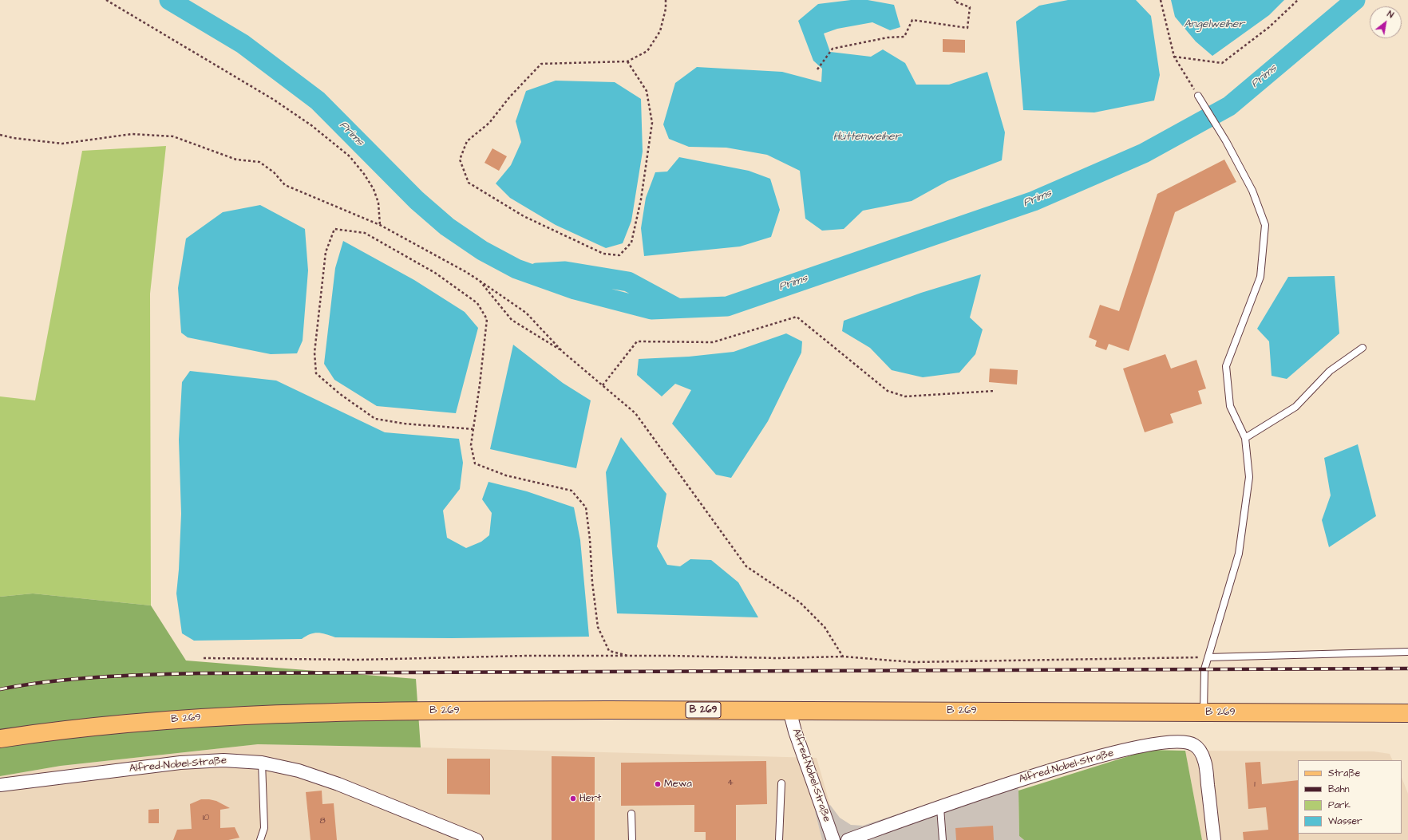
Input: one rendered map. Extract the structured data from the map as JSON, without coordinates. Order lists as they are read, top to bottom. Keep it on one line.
{"streets":{"main road":["B 269"],"street":["Alfred-Nobel-Straße"]},"crossings":[["B 269","Alfred-Nobel-Straße"]],"water":["Angelweiher","Prims","Hüttenweiher"],"places":["Mewa","Hert"],"house_numbers":["4","1","10","8"],"legend":["Straße","Bahn","Park","Wasser"],"north":"top right"}
